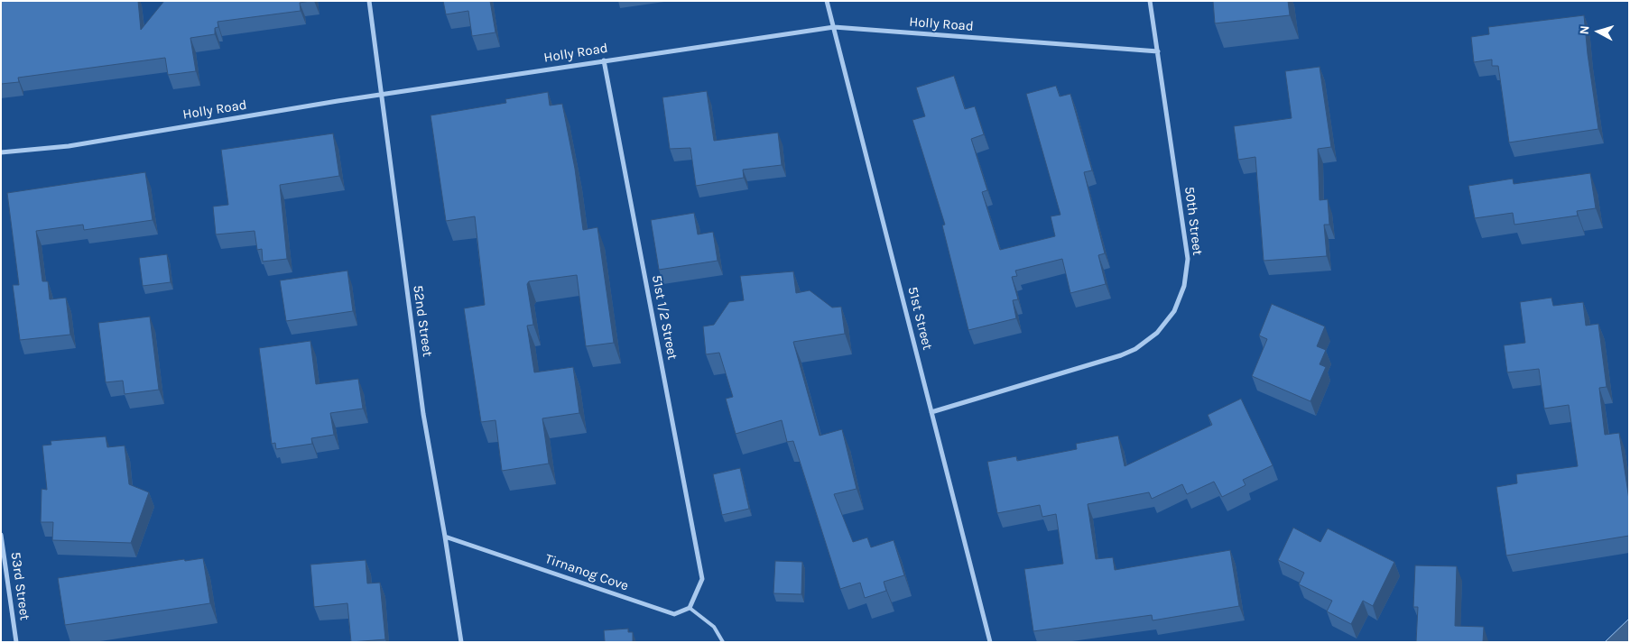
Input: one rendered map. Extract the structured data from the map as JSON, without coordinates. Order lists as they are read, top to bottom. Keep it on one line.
{"streets":{"street":["Holly Road","50th Street","51st 1/2 Street","51st Street","52nd Street","Tirnanog Cove","53rd Street"]},"crossings":[["Holly Road","50th Street"],["Holly Road","51st 1/2 Street"],["Holly Road","51st Street"],["Holly Road","52nd Street"],["50th Street","51st Street"],["51st 1/2 Street","Tirnanog Cove"],["52nd Street","Tirnanog Cove"]],"north":"left"}
